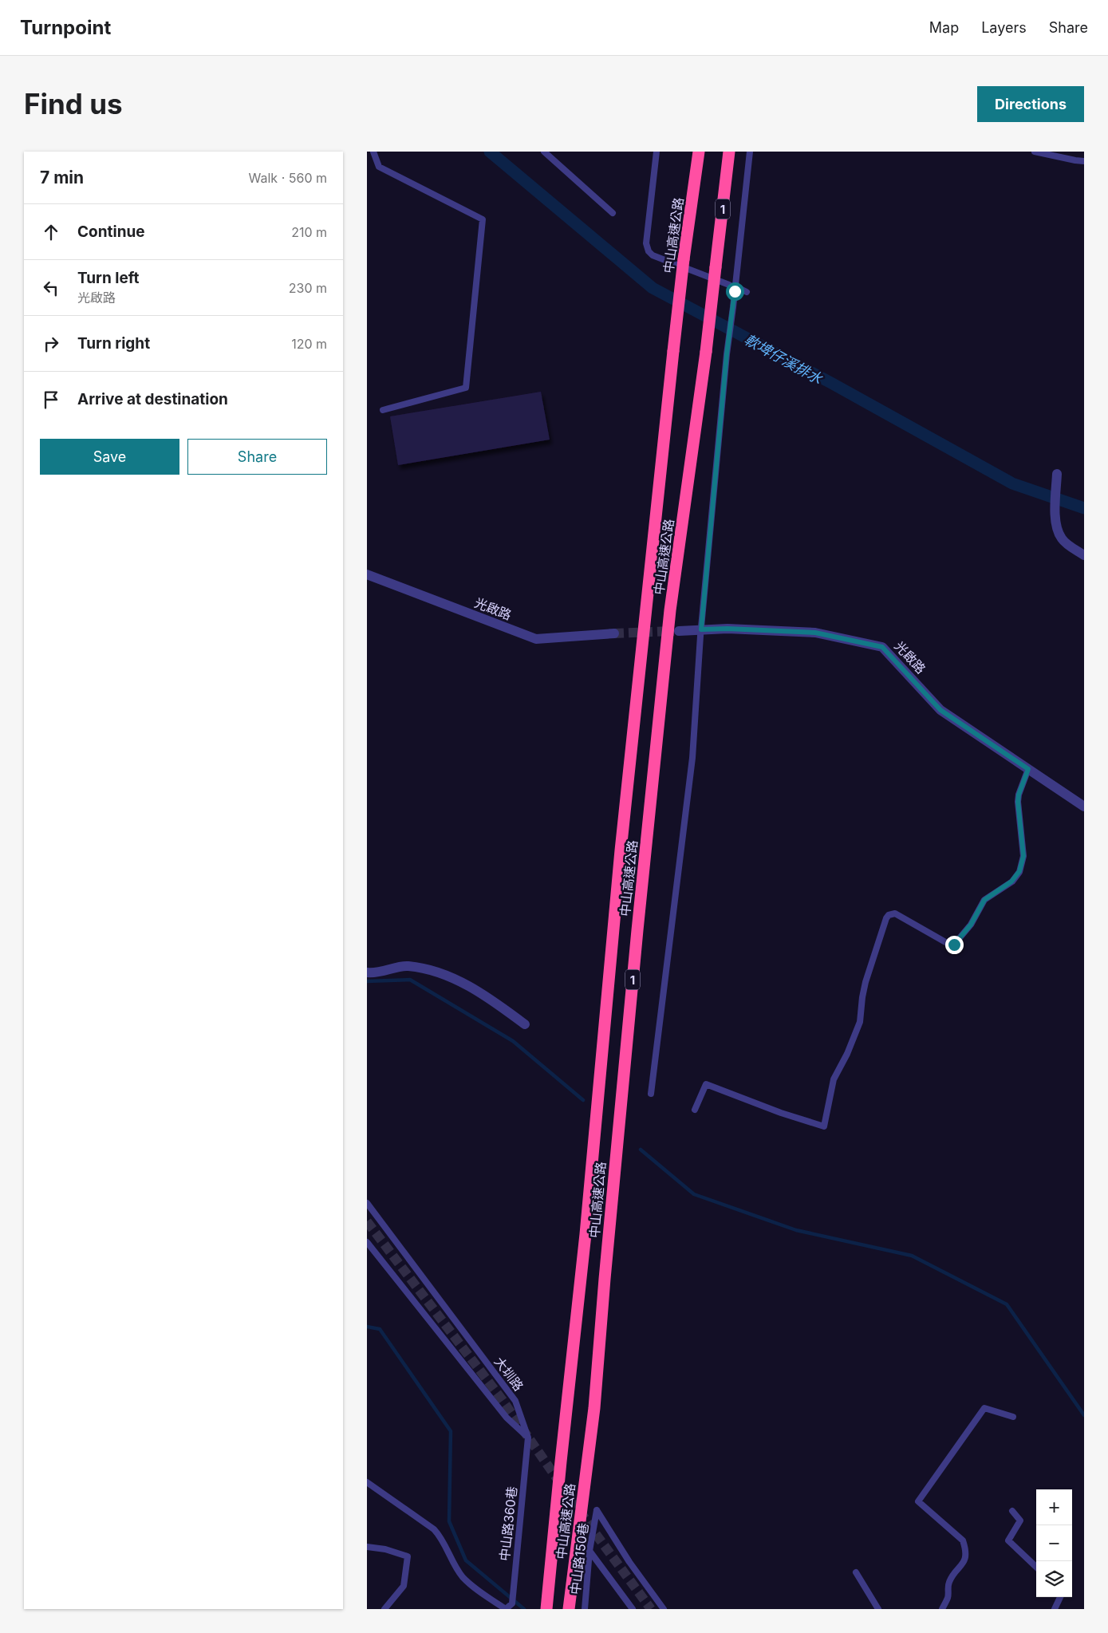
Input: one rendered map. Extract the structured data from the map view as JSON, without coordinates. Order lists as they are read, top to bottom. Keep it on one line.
{"streets":{"highway":["1","中山高速公路"],"street":["光啟路"],"lane":["大圳路","中山路360巷","中山路150巷"]},"crossings":[["大圳路","中山路360巷"]],"water":["軟埤仔溪排水"],"page":{"header":"Turnpoint","nav":["Map","Layers","Share"],"buttons":["Directions",["Save","Share"]],"title":"Find us","heading":["7 min","Walk · 560 m"],"list":[["Continue","210 m"],["Turn left","光啟路","230 m"],["Turn right","120 m"],"Arrive at destination"],"map_buttons":["+","−"]}}
